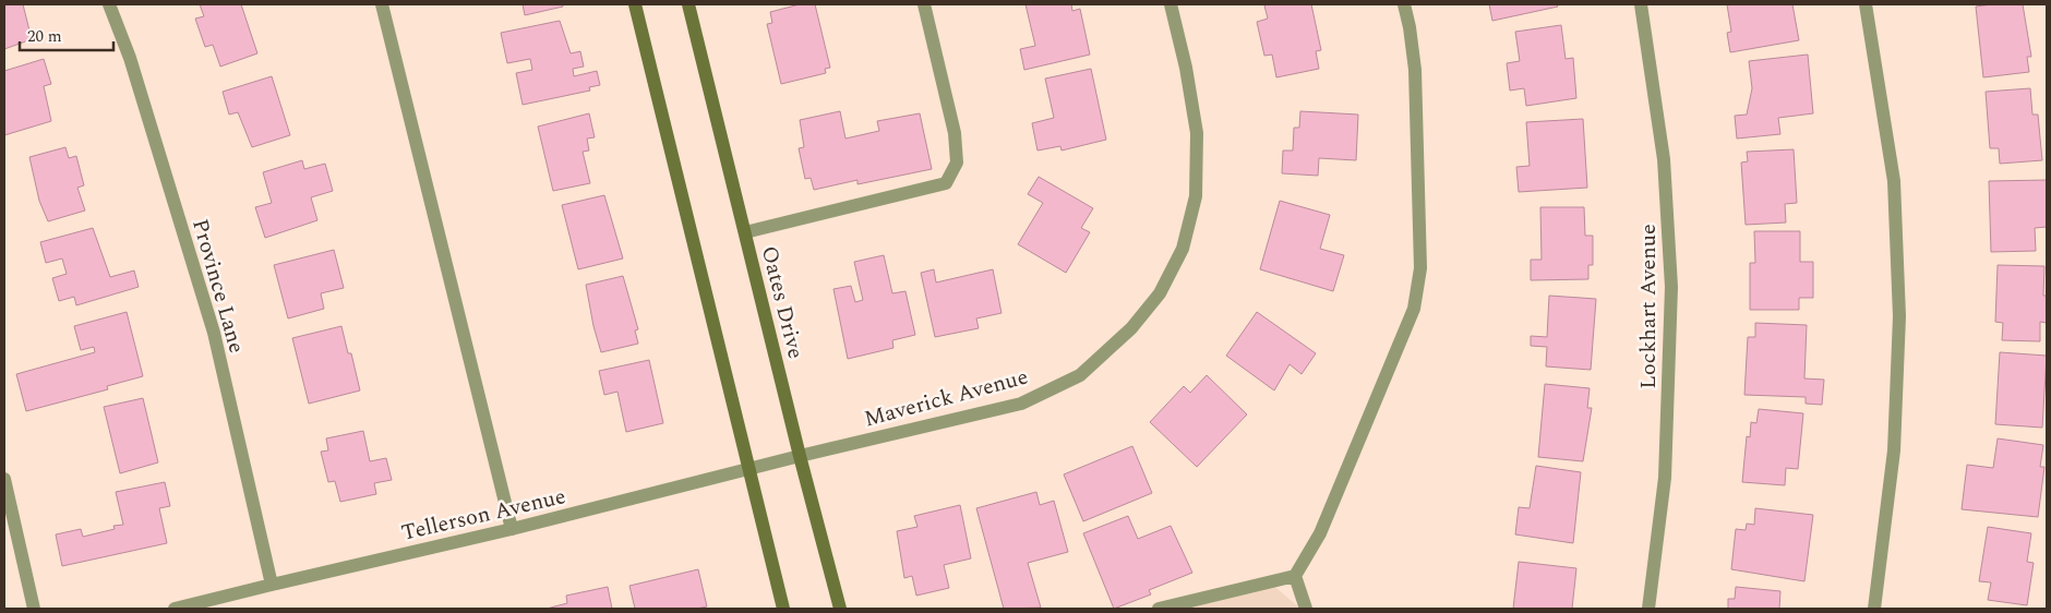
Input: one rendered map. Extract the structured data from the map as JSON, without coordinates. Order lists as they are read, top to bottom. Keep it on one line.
{"streets":{"main road":["Oates Drive"],"street":["Province Lane","Lockhart Avenue","Maverick Avenue","Tellerson Avenue"]},"crossings":[["Province Lane","Tellerson Avenue"],["Oates Drive","Maverick Avenue"],["Oates Drive","Tellerson Avenue"],["Maverick Avenue","Tellerson Avenue"]],"scale_bar":"20 m"}
